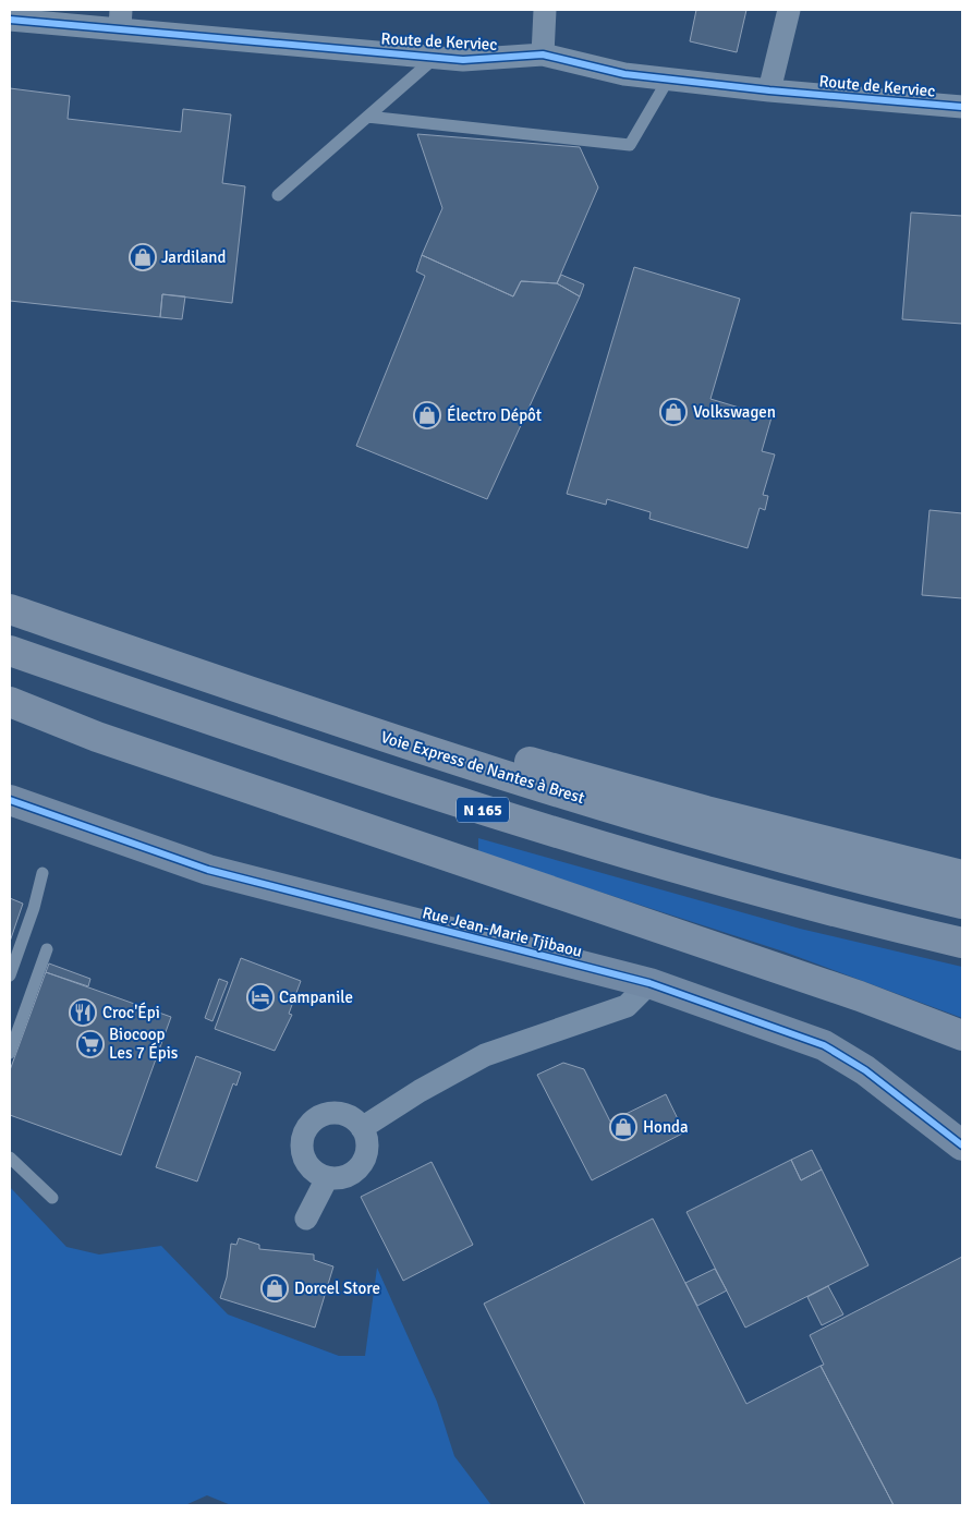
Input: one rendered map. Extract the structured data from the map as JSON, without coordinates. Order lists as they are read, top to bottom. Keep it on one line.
{"streets":{"highway":["Voie Express de Nantes à Brest","N 165"],"street":["Route de Kerviec","Rue Jean-Marie Tjibaou"]},"crossings":[["Voie Express de Nantes à Brest","N 165"]],"places":{"shop":["Jardiland","Volkswagen","Électro Dépôt","Honda","Dorcel Store"],"hotel":["Campanile"],"restaurant":["Croc'Épi"],"supermarket":["Biocoop Les 7 Épis"]}}
